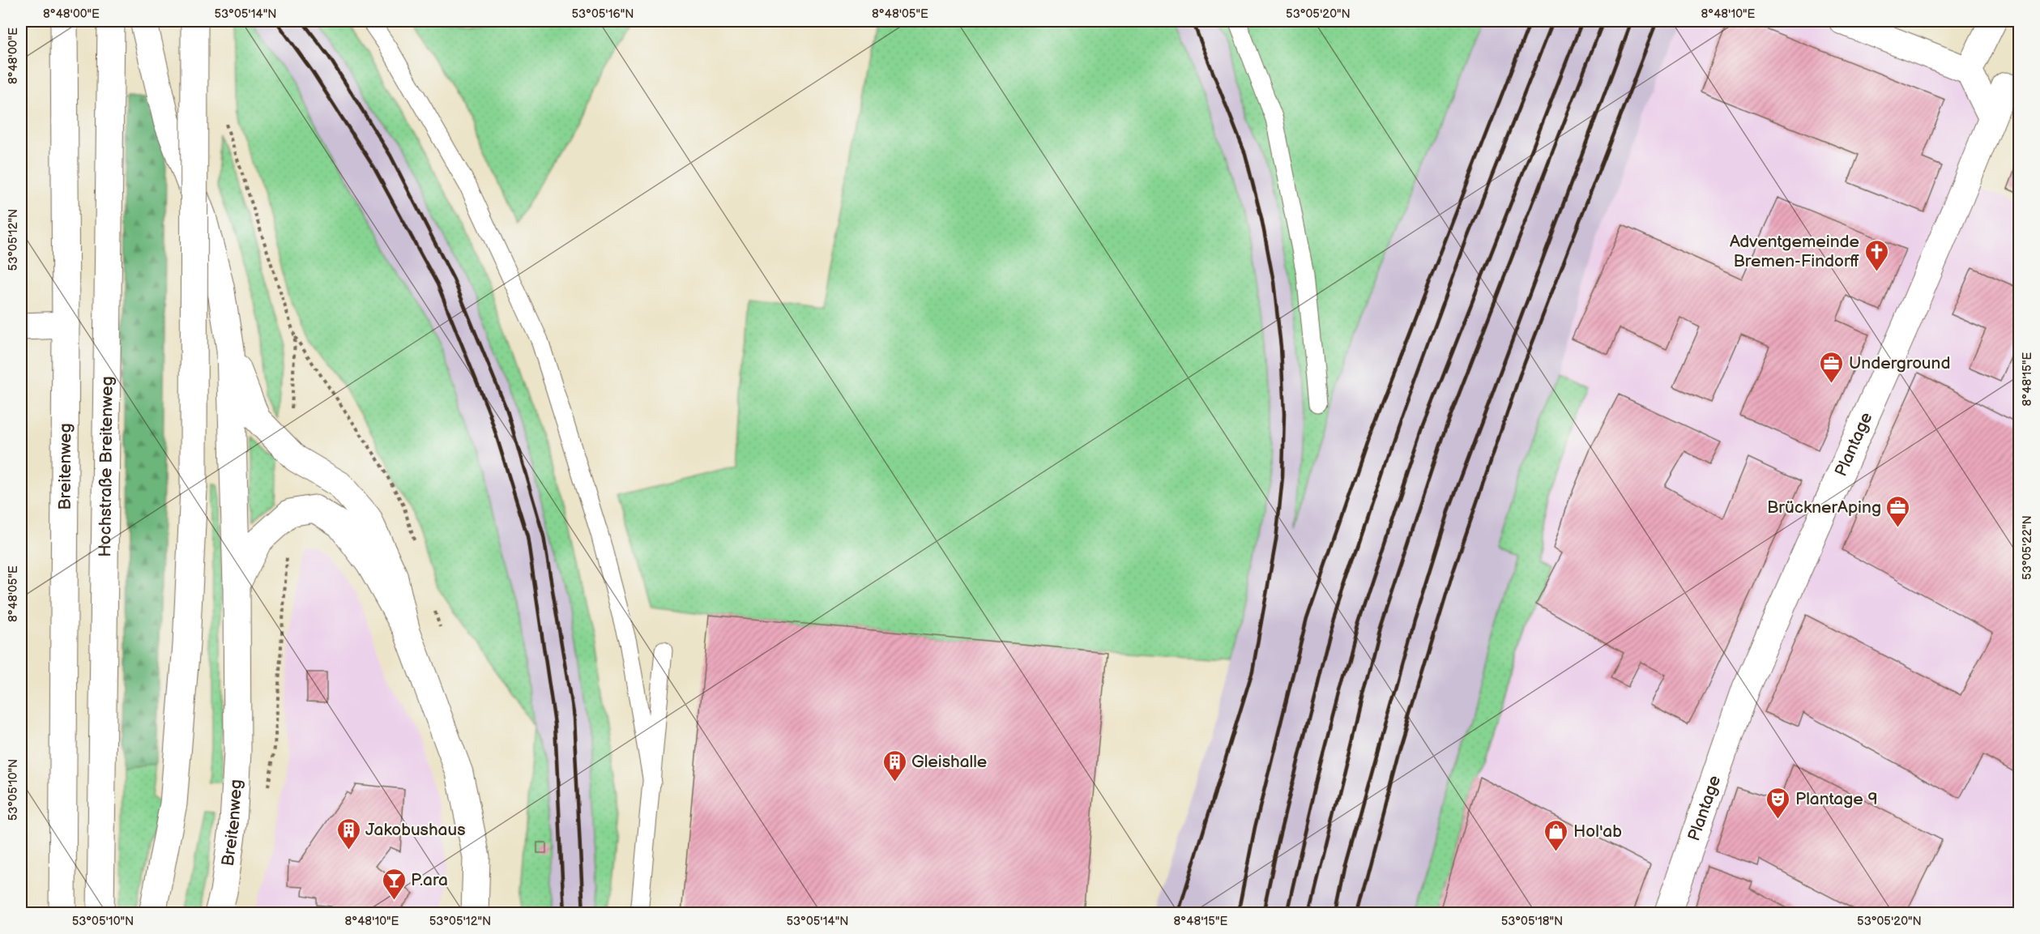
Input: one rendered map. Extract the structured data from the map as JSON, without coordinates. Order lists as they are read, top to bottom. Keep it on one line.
{"streets":{"main road":["Plantage","Breitenweg","Hochstraße Breitenweg"]},"places":{"church":["Adventgemeinde Bremen-Findorff"],"office":["Underground","BrücknerAping"],"building":["Gleishalle","Jakobushaus"],"theatre":["Plantage 9"],"shop":["Hol'ab"],"bar":["P.ara"]},"coordinates":["8°48'00\"E","53°05'14\"N","53°05'16\"N","8°48'05\"E","53°05'20\"N","8°48'10\"E","53°05'12\"N","8°48'15\"E","53°05'22\"N","53°05'10\"N","53°05'18\"N"]}
